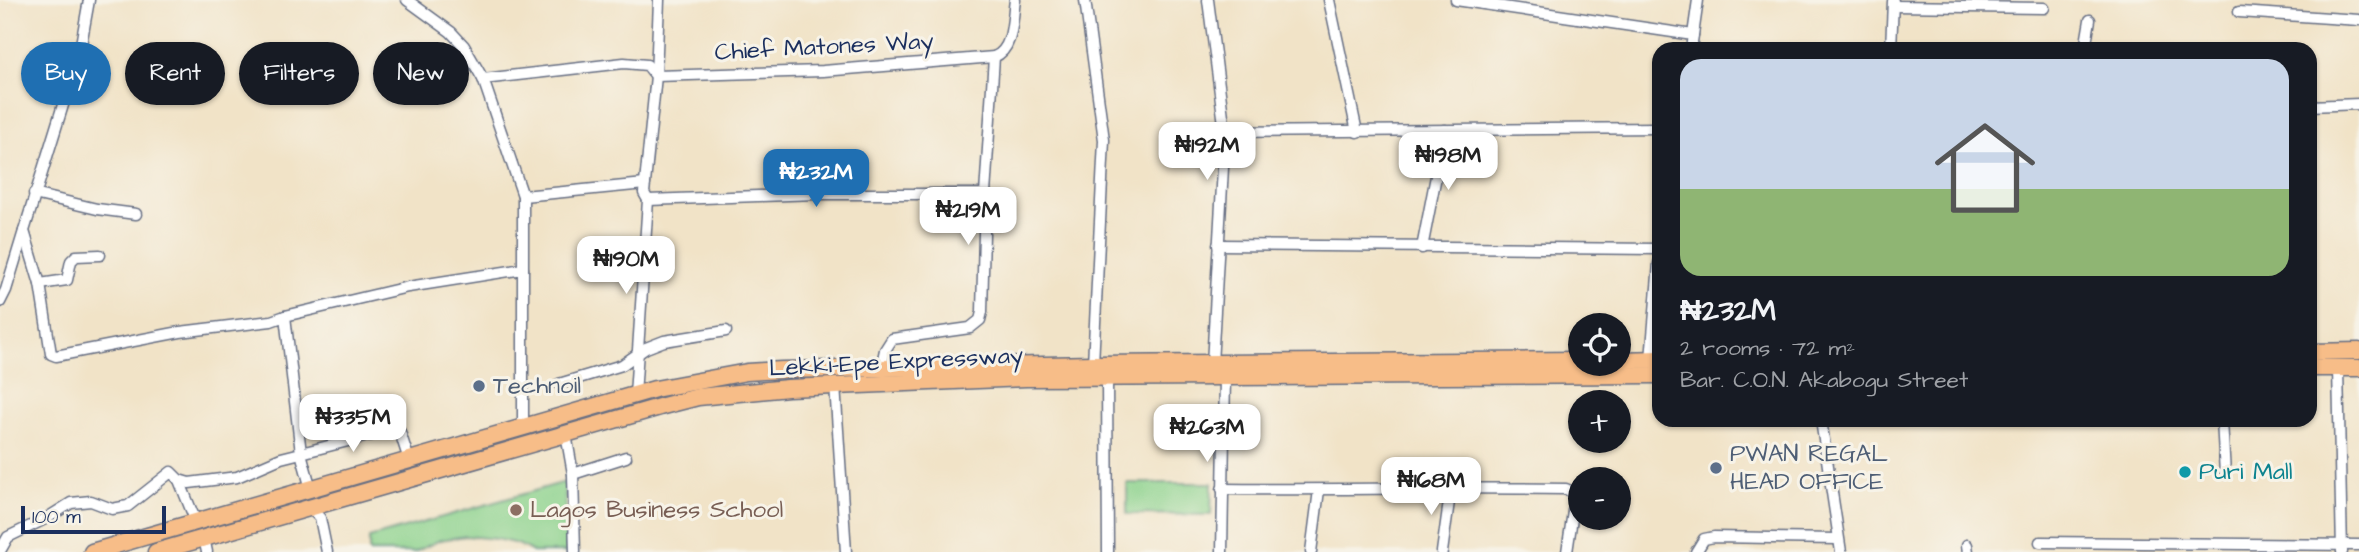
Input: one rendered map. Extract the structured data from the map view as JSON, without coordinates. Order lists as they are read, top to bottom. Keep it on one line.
{"streets":{"highway":["Lekki-Epe Expressway"],"street":["Chief Matones Way"]},"places":["Technoil","PWAN REGAL HEAD OFFICE","Puri Mall","Lagos Business School"],"scale_bar":"100 m","page":{"chip":["Buy","Rent","Filters","New"],"list":[{"name":"₦232M","note":"2 rooms · 72 m² · Bar. C.O.N. Akabogu Street"}],"price":["₦192M","₦198M","₦232M","₦219M","₦190M","₦335M","₦263M","₦168M"],"map_buttons":["+","−"],"scale":"100 m"}}
